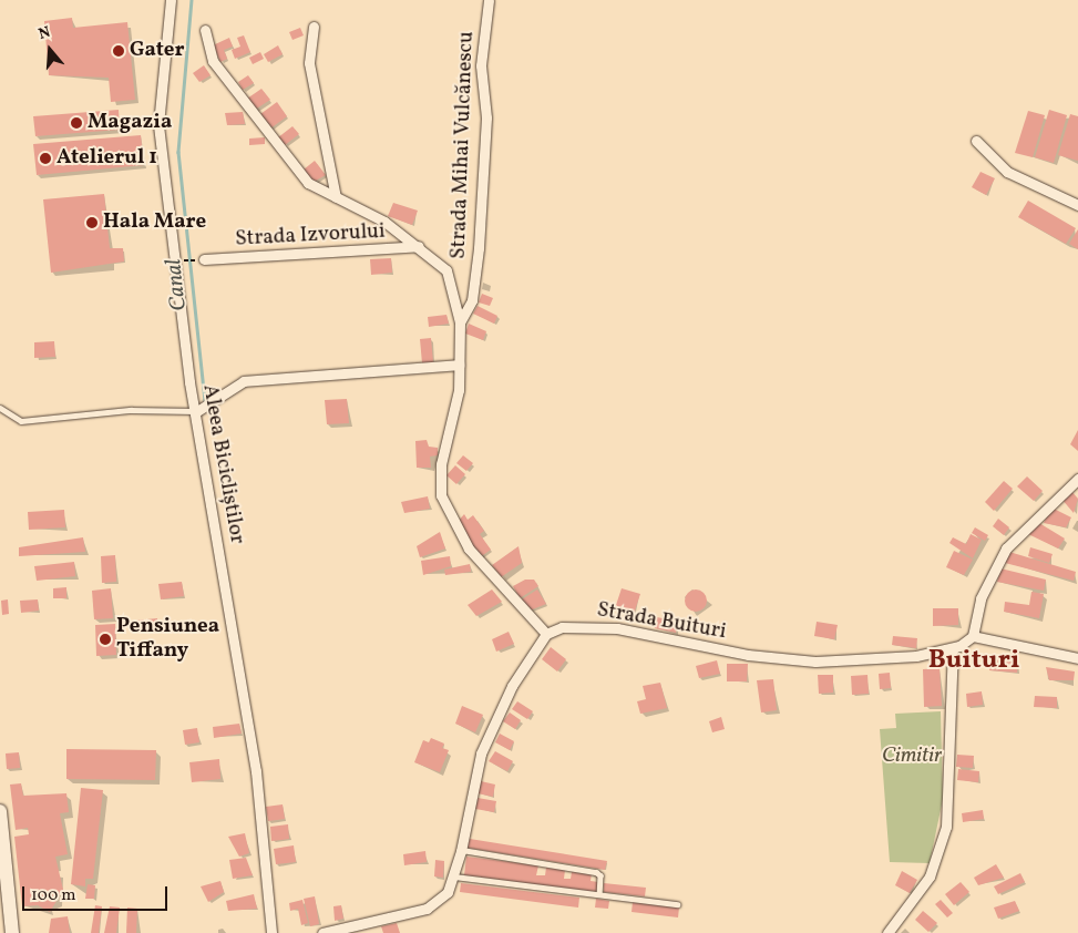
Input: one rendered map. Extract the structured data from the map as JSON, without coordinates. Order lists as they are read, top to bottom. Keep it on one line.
{"streets":{"street":["Strada Mihai Vulcănescu","Strada Izvorului","Aleea Bicicliștilor","Strada Buituri"]},"districts":["Buituri"],"water":["Canal"],"parks":["Cimitir"],"places":["Gater","Magazia","Atelierul 1","Hala Mare","Pensiunea Tiffany"],"scale_bar":"100 m","north":"top"}
